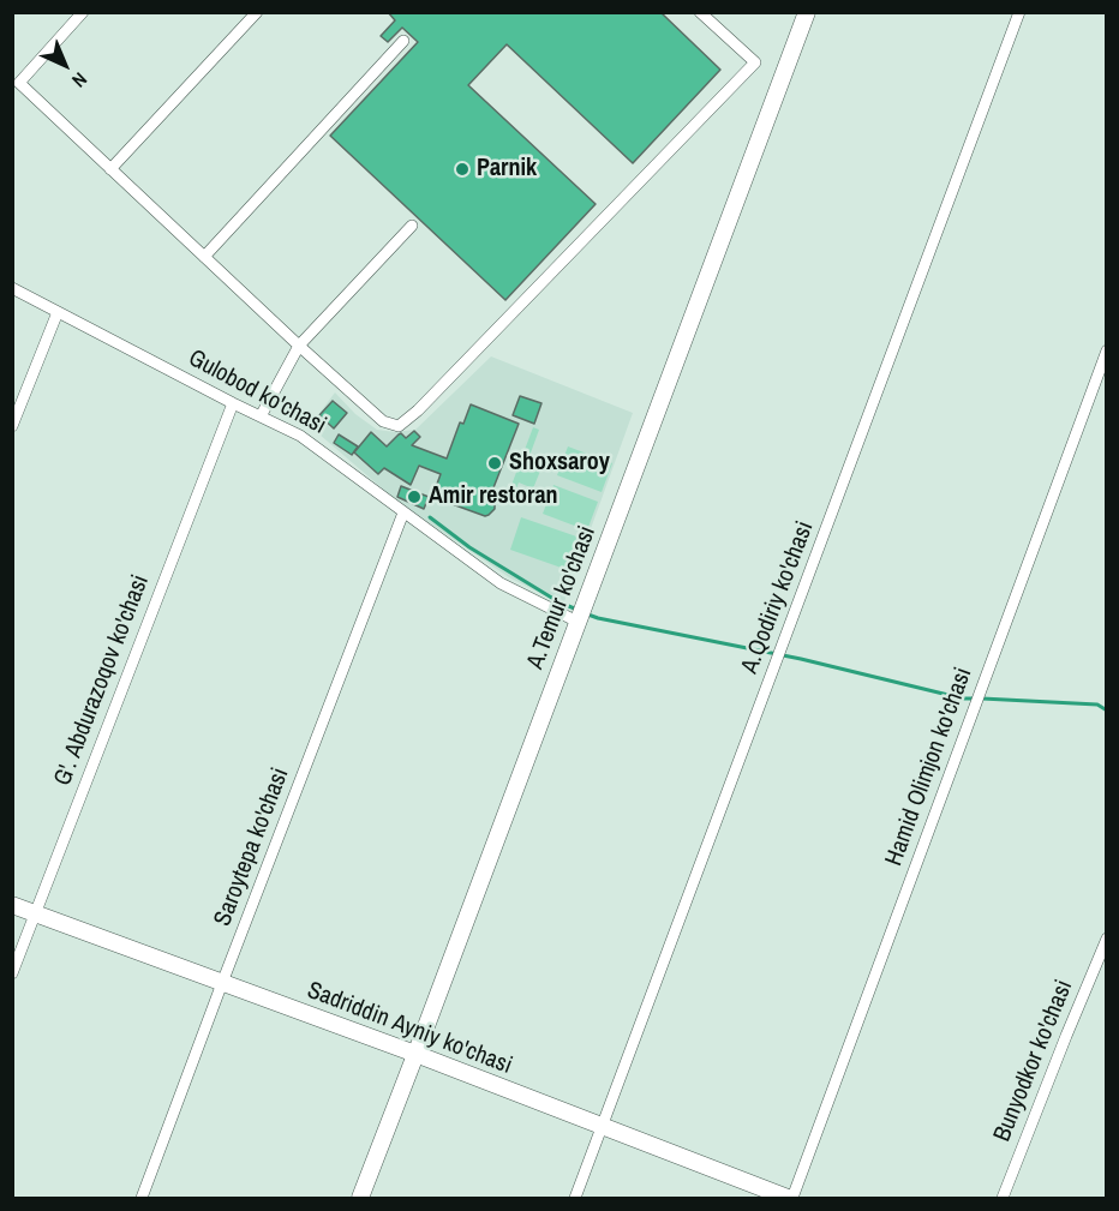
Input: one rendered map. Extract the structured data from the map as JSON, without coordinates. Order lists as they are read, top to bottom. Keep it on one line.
{"streets":{"main road":["A.Temur ko'chasi","Sadriddin Ayniy ko'chasi"],"street":["Gulobod ko'chasi","A.Qodiriy ko'chasi","G'. Abdurazoqov ko'chasi","Hamid Olimjon ko'chasi","Saroytepa ko'chasi","Bunyodkor ko'chasi"]},"crossings":[["Gulobod ko'chasi","A.Temur ko'chasi"],["Gulobod ko'chasi","G'. Abdurazoqov ko'chasi"],["Gulobod ko'chasi","Saroytepa ko'chasi"],["A.Temur ko'chasi","Sadriddin Ayniy ko'chasi"],["A.Qodiriy ko'chasi","Sadriddin Ayniy ko'chasi"],["G'. Abdurazoqov ko'chasi","Sadriddin Ayniy ko'chasi"],["Hamid Olimjon ko'chasi","Sadriddin Ayniy ko'chasi"],["Saroytepa ko'chasi","Sadriddin Ayniy ko'chasi"]],"places":["Parnik","Shoxsaroy","Amir restoran"],"north":"bottom right"}
